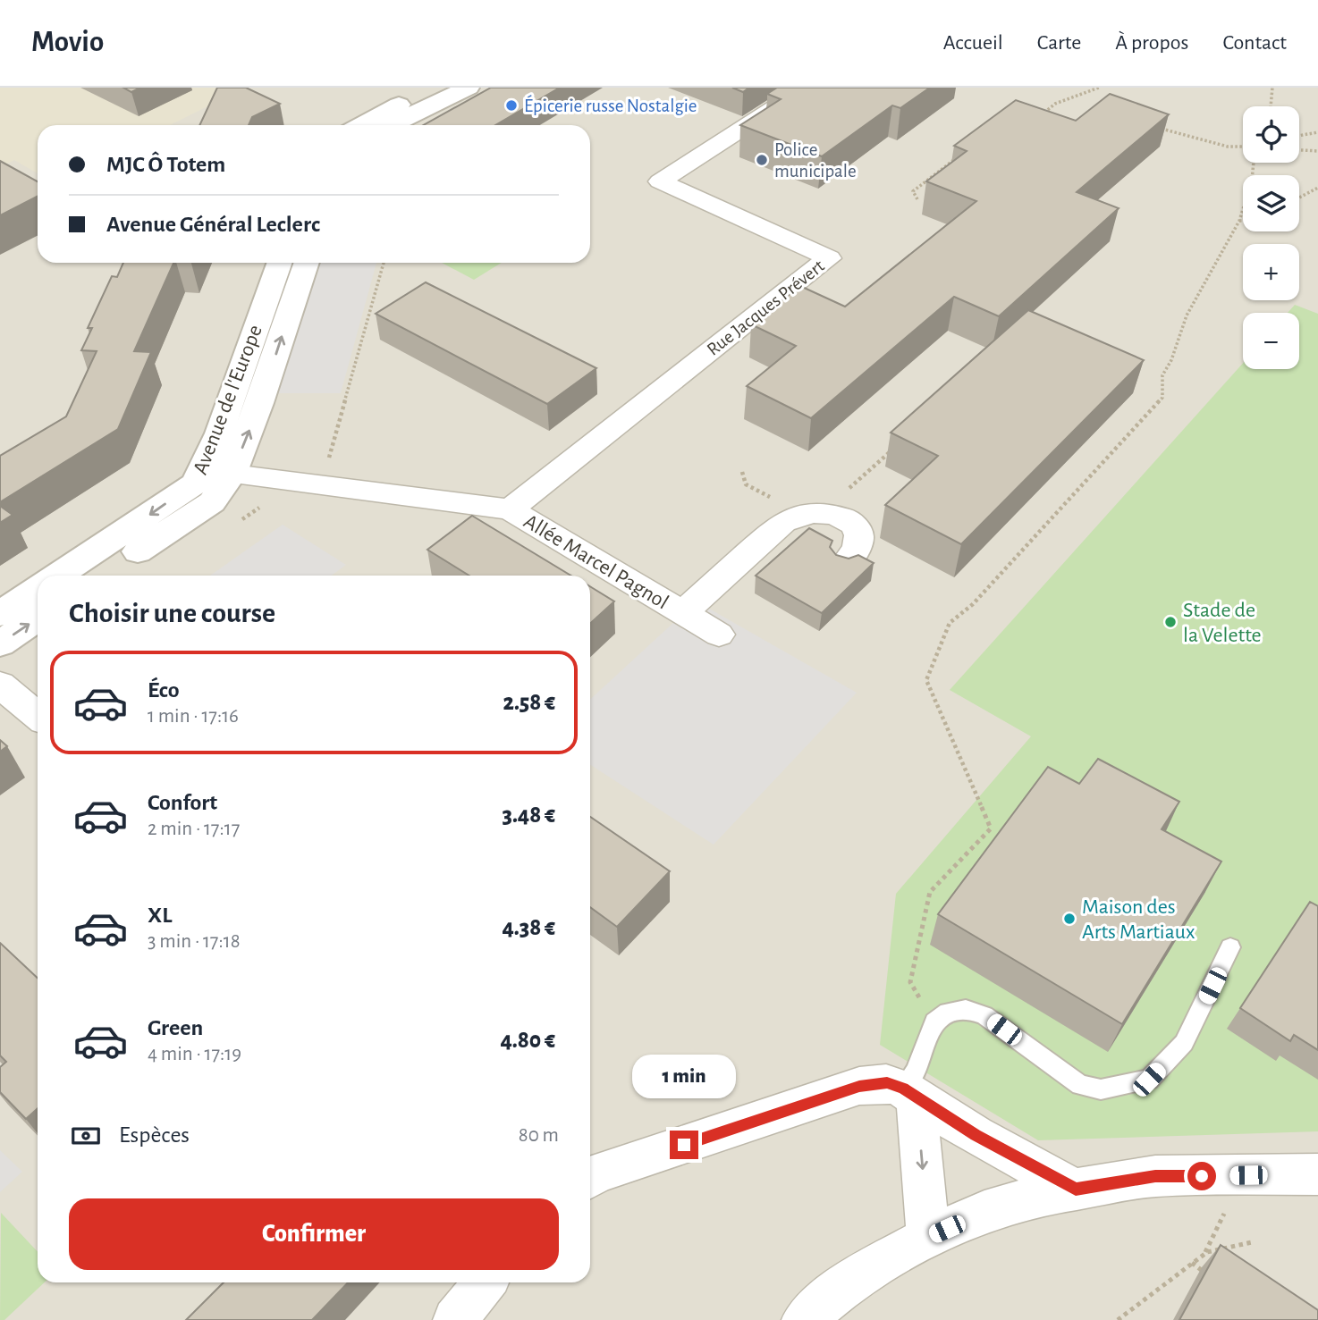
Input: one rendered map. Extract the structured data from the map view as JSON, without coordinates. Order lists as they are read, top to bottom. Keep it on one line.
{"streets":{"street":["Rue Jacques Prévert","Avenue de l'Europe","Allée Marcel Pagnol"]},"crossings":[["Rue Jacques Prévert","Allée Marcel Pagnol"]],"places":["Épicerie russe Nostalgie","Police municipale","Stade de la Velette","Maison des Arts Martiaux"],"page":{"header":"Movio","nav":["Accueil","Carte","À propos","Contact"],"map_buttons":["+","−"],"banner":["MJC Ô Totem","Avenue Général Leclerc"],"heading":"Choisir une course","list":[{"name":"Éco","note":"1 min · 17:16","value":"2.58 €"},{"name":"Confort","note":"2 min · 17:17","value":"3.48 €"},{"name":"XL","note":"3 min · 17:18","value":"4.38 €"},{"name":"Green","note":"4 min · 17:19","value":"4.80 €"}],"bubble":"1 min","pay":["Espèces","80 m"],"buttons":"Confirmer"}}
